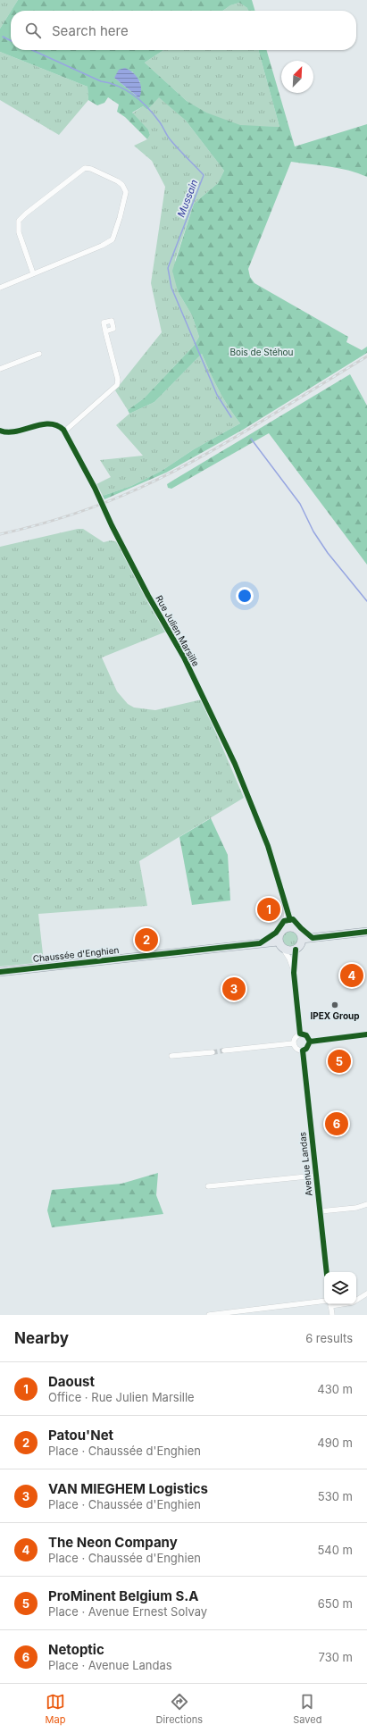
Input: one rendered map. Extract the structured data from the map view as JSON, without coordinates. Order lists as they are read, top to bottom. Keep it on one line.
{"streets":{"main road":["Chaussée d'Enghien"],"street":["Rue Julien Marsille","Avenue Landas"]},"crossings":[["Rue Julien Marsille","Chaussée d'Enghien"]],"water":["Mussain"],"parks":["Bois de Stéhou"],"places":["IPEX Group"],"north":"top right","page":{"search":"Search here","pins":["1","2","4","3","5","6"],"heading":["Nearby","6 results"],"list":[{"mark":"1","name":"Daoust","note":"Office · Rue Julien Marsille","value":"430 m"},{"mark":"2","name":"Patou'Net","note":"Place · Chaussée d'Enghien","value":"490 m"},{"mark":"3","name":"VAN MIEGHEM Logistics","note":"Place · Chaussée d'Enghien","value":"530 m"},{"mark":"4","name":"The Neon Company","note":"Place · Chaussée d'Enghien","value":"540 m"},{"mark":"5","name":"ProMinent Belgium S.A","note":"Place · Avenue Ernest Solvay","value":"650 m"},{"mark":"6","name":"Netoptic","note":"Place · Avenue Landas","value":"730 m"}],"nav":["Map","Directions","Saved"]}}
